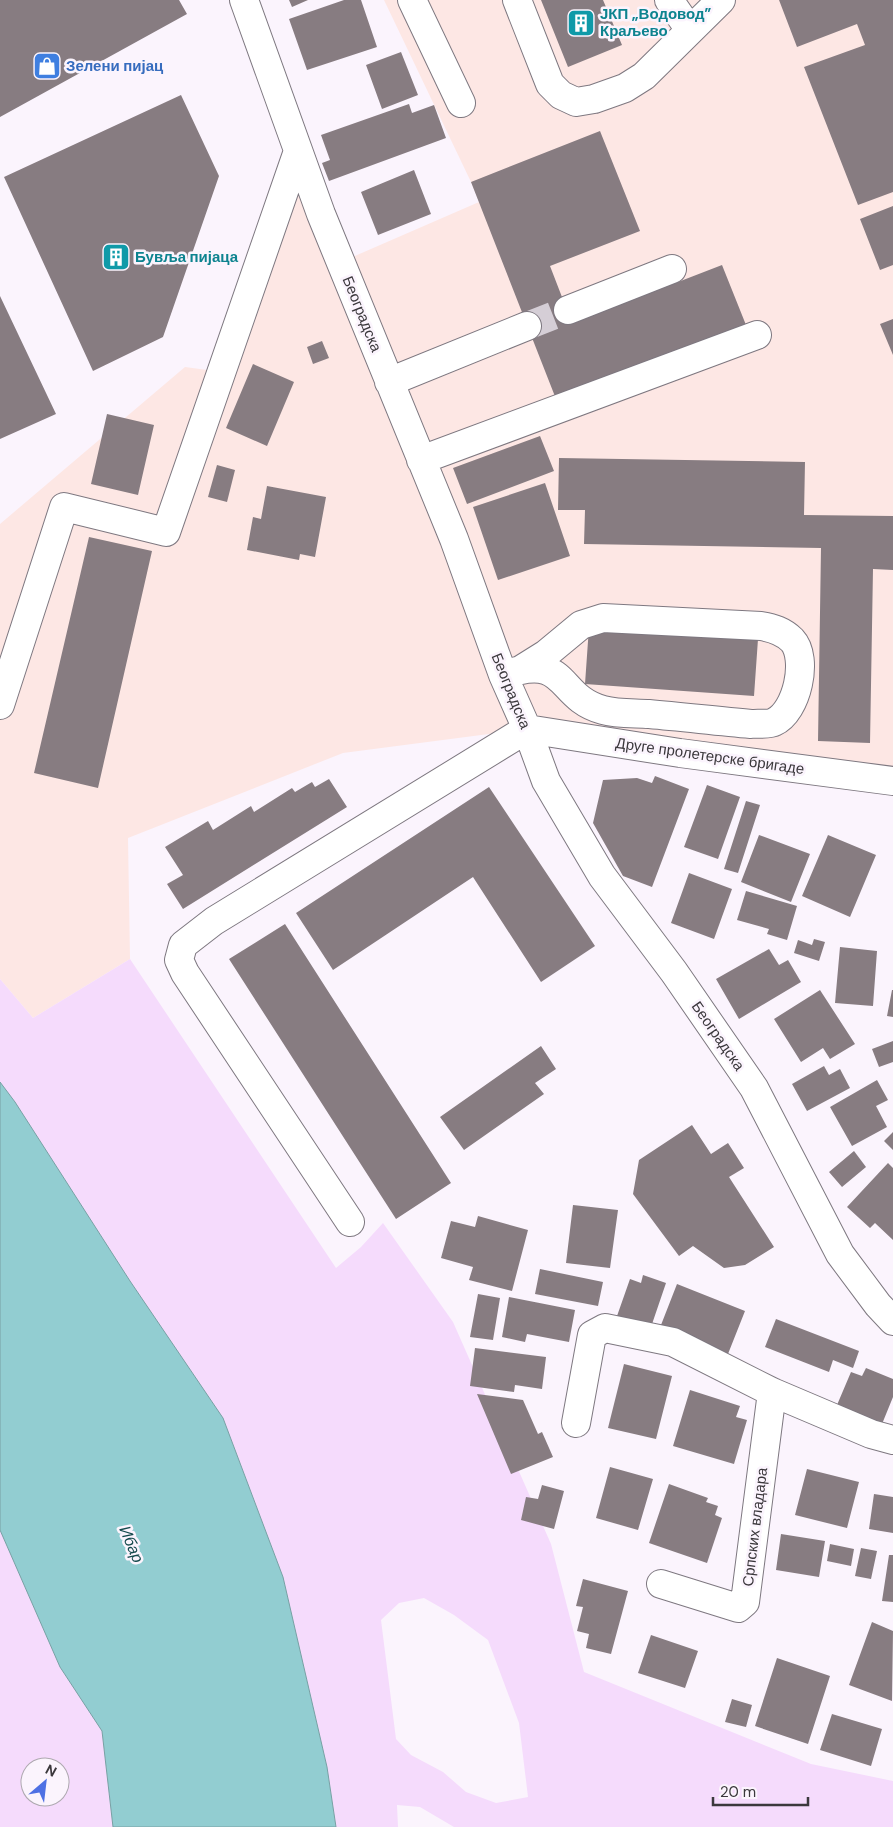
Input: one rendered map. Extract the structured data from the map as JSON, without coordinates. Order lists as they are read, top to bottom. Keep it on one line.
{"streets":{"street":["Београдска","Друге пролетерске бригаде","Српских владара"]},"crossings":[["Београдска","Друге пролетерске бригаде"]],"water":["Ибар"],"places":{"building":["ЈКП „Водовод” Краљево","Бувља пијаца"],"shop":["Зелени пијац"]},"scale_bar":"20 m","north":"top right"}
